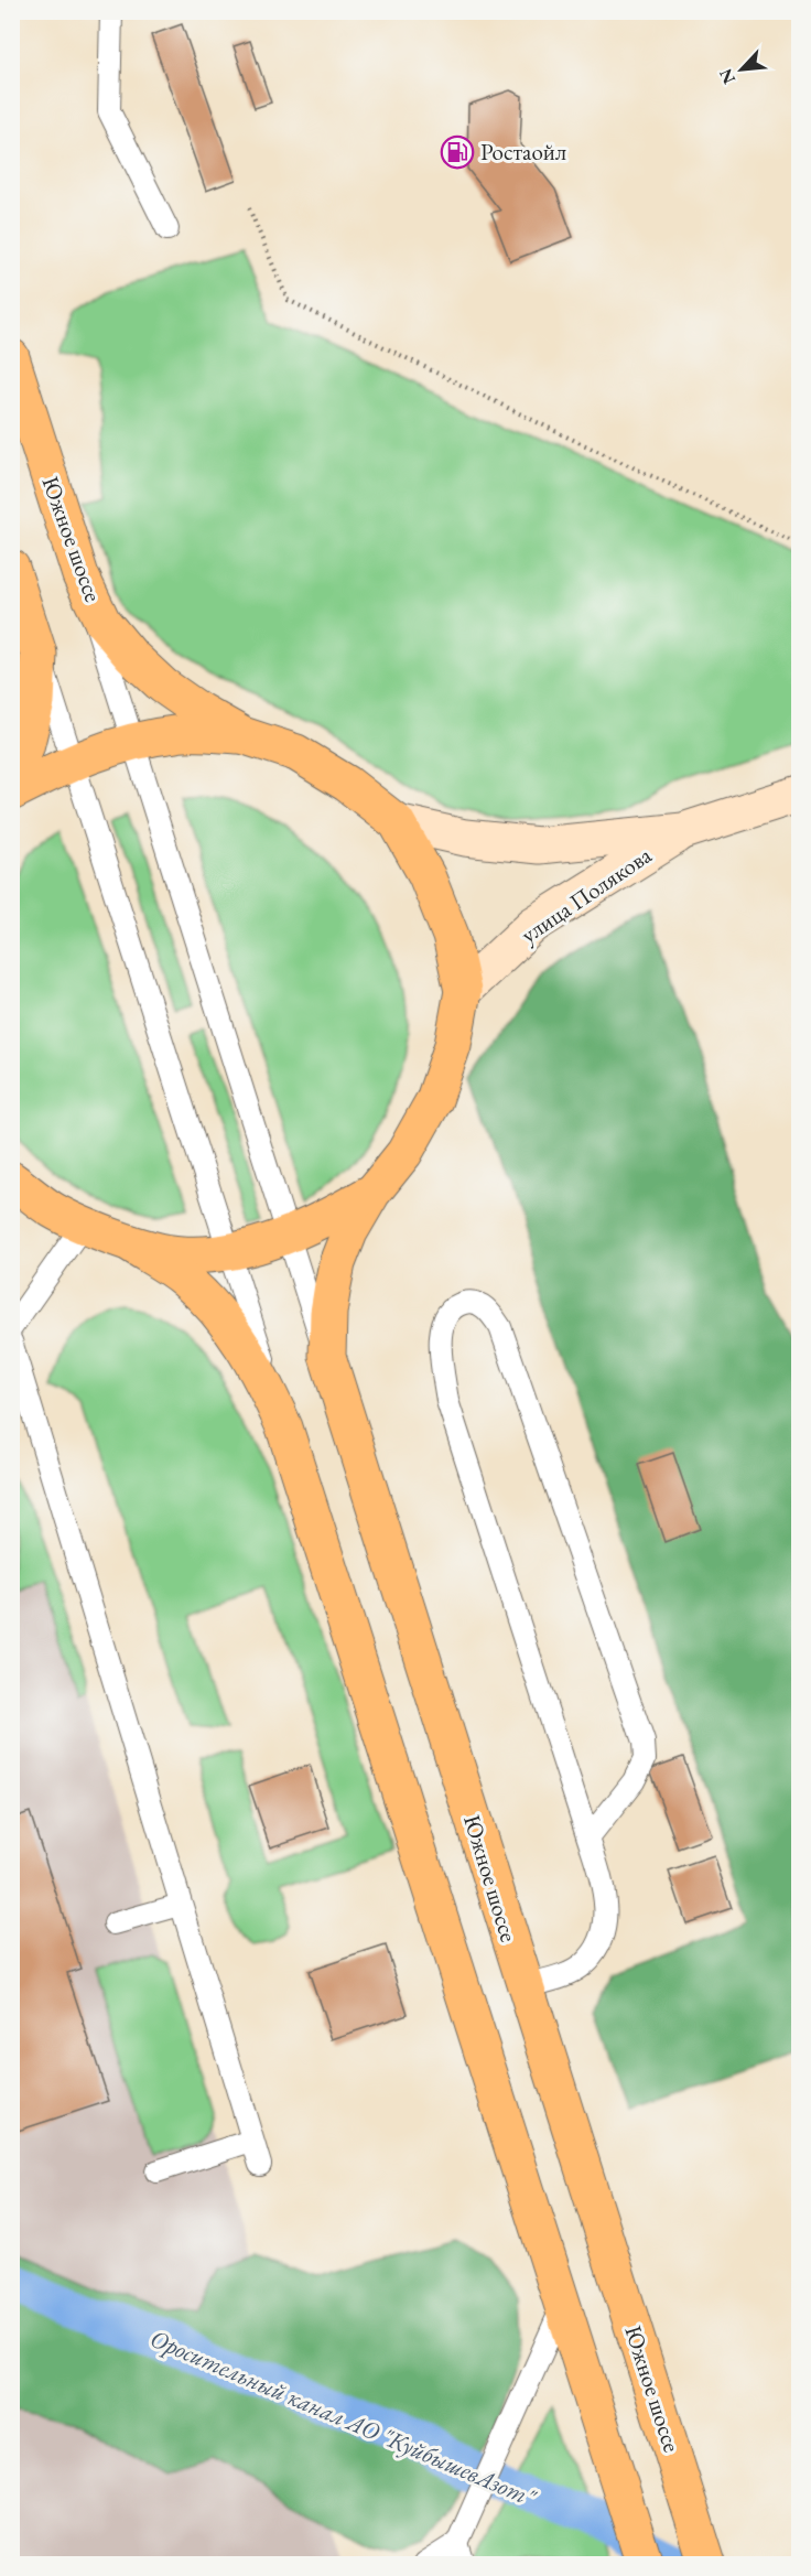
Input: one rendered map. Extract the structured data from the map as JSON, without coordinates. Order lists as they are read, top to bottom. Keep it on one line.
{"streets":{"main road":["Южное шоссе","улица Полякова"]},"crossings":[["Южное шоссе","улица Полякова"]],"water":["Оросительный канал АО \"КуйбышевАзот\""],"places":{"fuel station":["Ростаойл"]},"north":"bottom left"}
